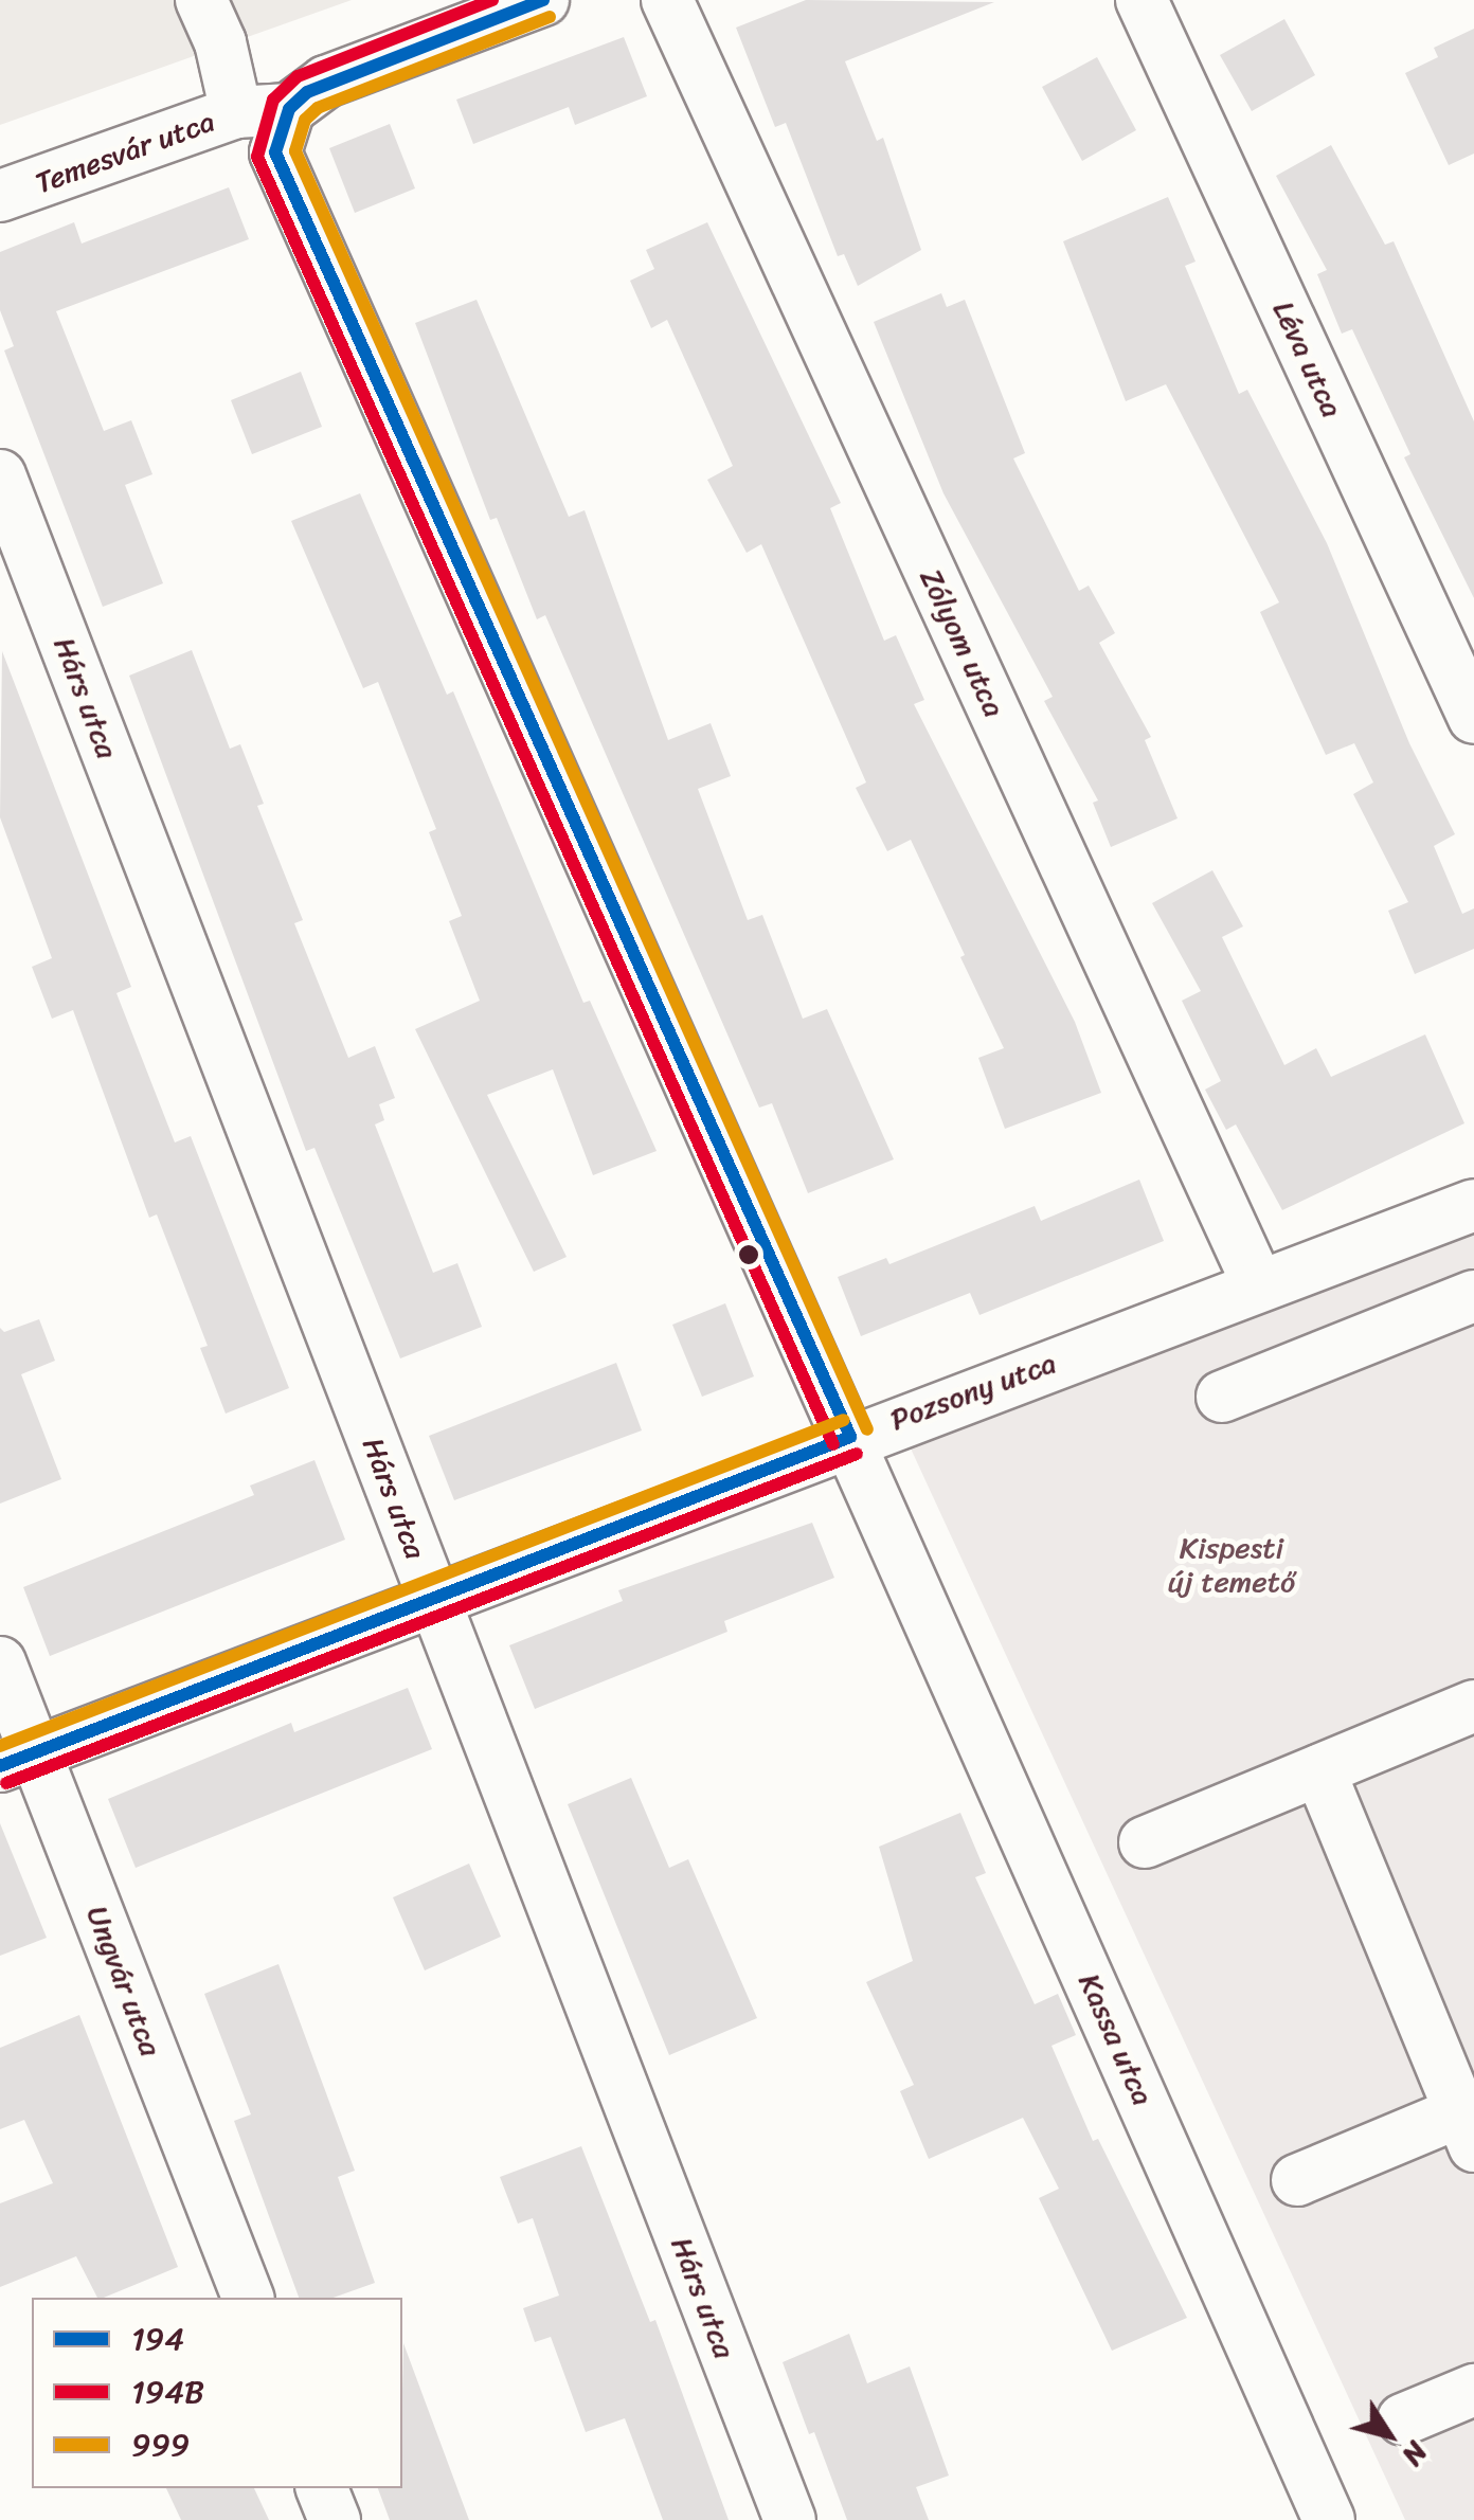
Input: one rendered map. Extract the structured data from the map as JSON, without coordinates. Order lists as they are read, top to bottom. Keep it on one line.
{"streets":{"street":["Temesvár utca","Léva utca","Zólyom utca","Hárs utca","Pozsony utca","Ungvár utca","Kassa utca"]},"crossings":[["Temesvár utca","Kassa utca"],["Zólyom utca","Pozsony utca"],["Hárs utca","Pozsony utca"],["Pozsony utca","Ungvár utca"],["Pozsony utca","Kassa utca"]],"parks":["Kispesti új temető"],"lines":["transit line 194","transit line 194B","transit line 999"],"legend":["194","194B","999"],"north":"bottom right"}
